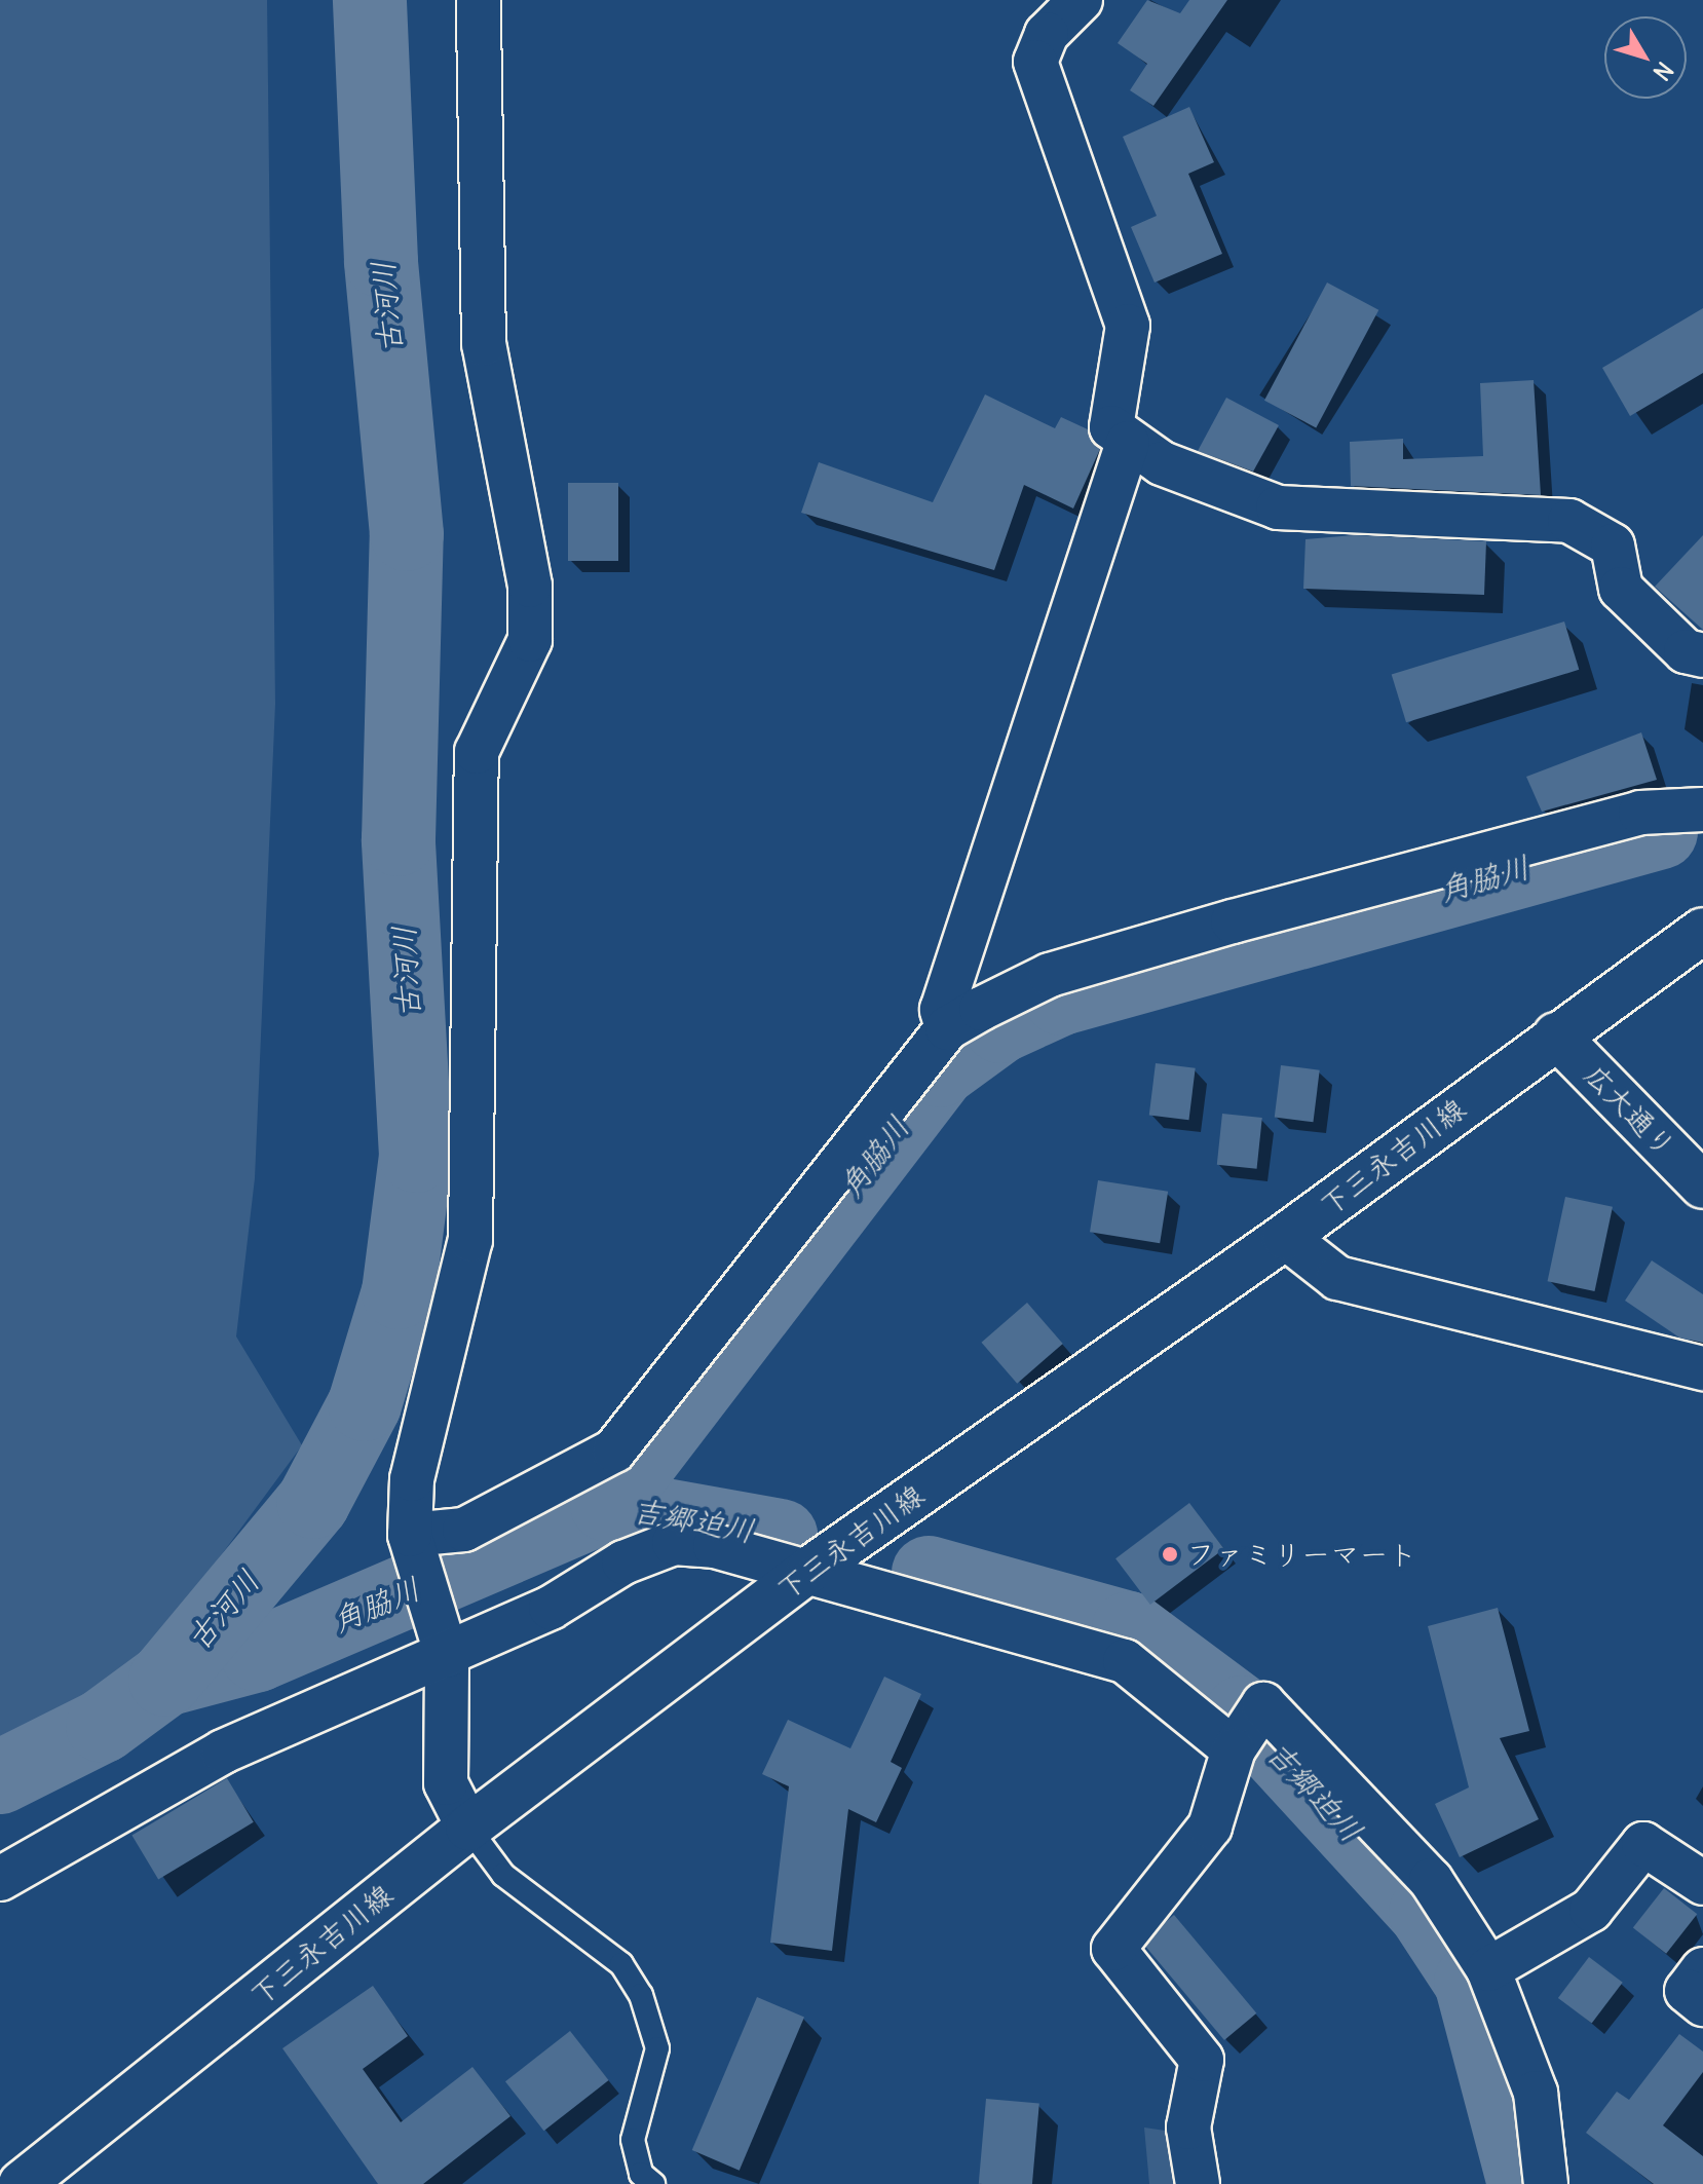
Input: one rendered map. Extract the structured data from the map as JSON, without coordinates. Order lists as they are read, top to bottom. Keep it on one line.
{"streets":{"main road":["広大通り","下三永吉川線"]},"crossings":[["広大通り","下三永吉川線"]],"water":["古河川","角脇川","吉郷迫川"],"places":["ファミリーマート"],"north":"bottom right"}
